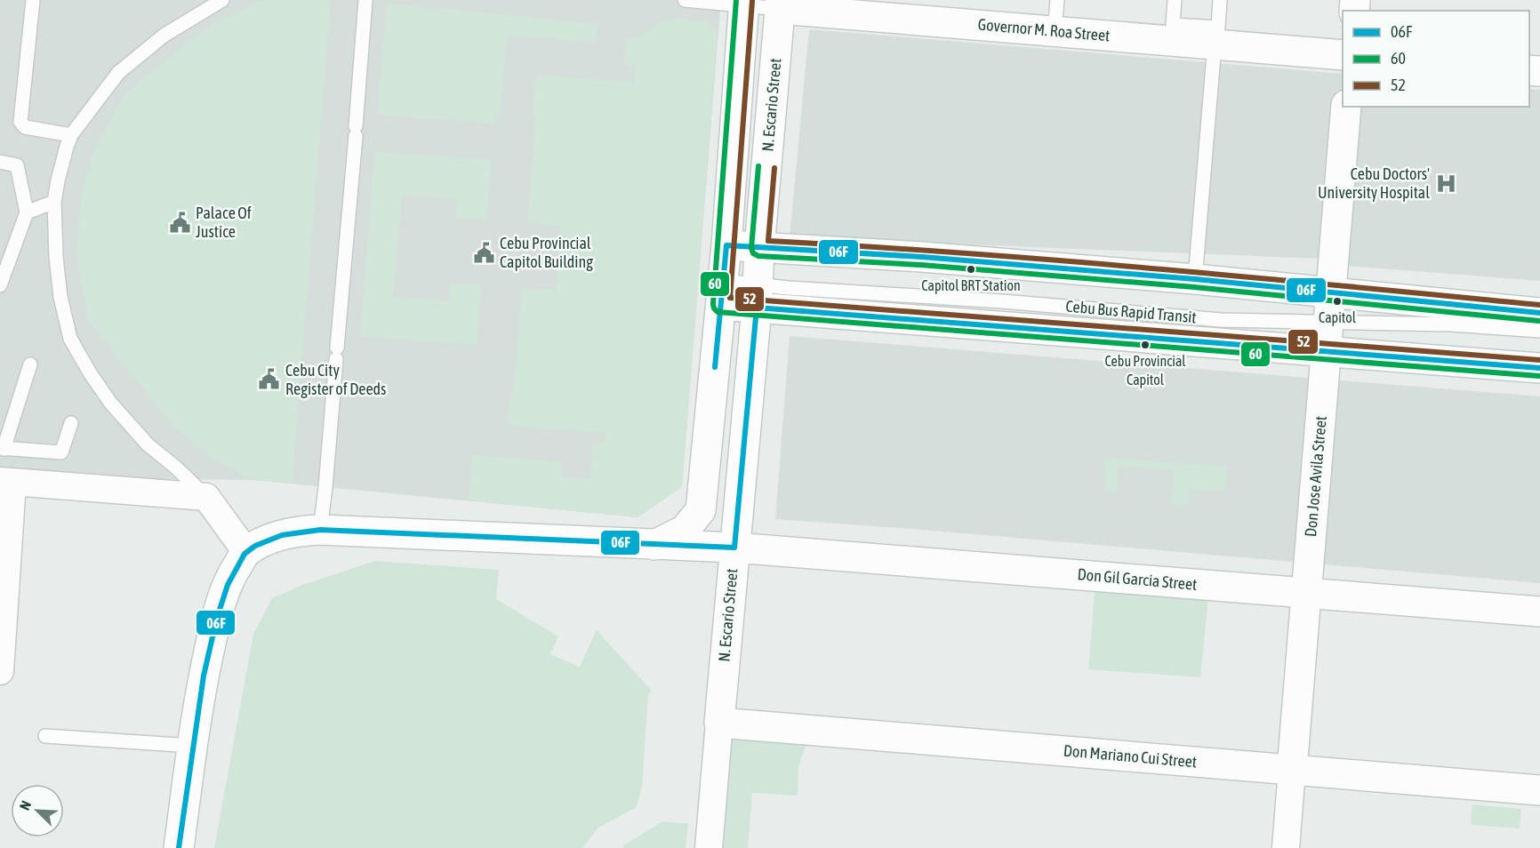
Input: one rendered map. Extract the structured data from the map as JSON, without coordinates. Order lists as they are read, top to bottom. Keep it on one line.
{"streets":{"main road":["Governor M. Roa Street","N. Escario Street","Don Jose Avila Street","Don Gil Garcia Street","Don Mariano Cui Street"],"lane":["Cebu Bus Rapid Transit"]},"crossings":[["Governor M. Roa Street","N. Escario Street"],["N. Escario Street","Cebu Bus Rapid Transit"],["N. Escario Street","Don Gil Garcia Street"],["N. Escario Street","Don Mariano Cui Street"],["Cebu Bus Rapid Transit","Don Jose Avila Street"],["Don Jose Avila Street","Don Gil Garcia Street"],["Don Jose Avila Street","Don Mariano Cui Street"]],"places":{"hospital":["Cebu Doctors' University Hospital"],"public building":["Palace Of Justice","Cebu Provincial Capitol Building","Cebu City Register of Deeds"],"other":["Capitol BRT Station","Capitol","Cebu Provincial Capitol"]},"lines":["transit line 60","transit line 52","transit line 06F"],"legend":["06F","60","52"],"north":"top left"}
